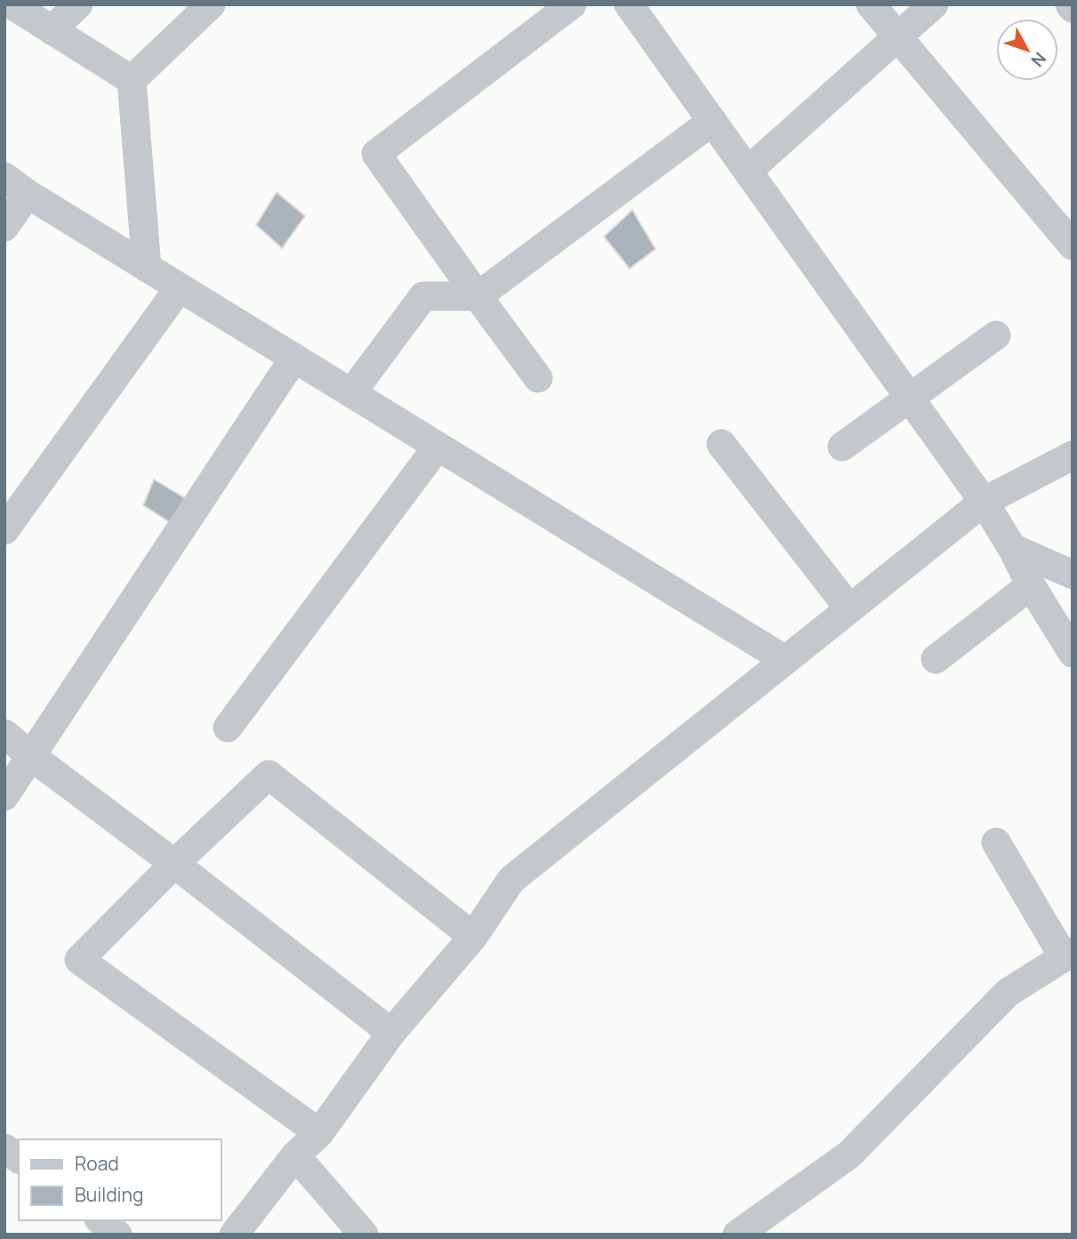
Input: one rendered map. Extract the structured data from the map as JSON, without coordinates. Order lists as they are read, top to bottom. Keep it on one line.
{"legend":["Road","Building"],"north":"bottom right"}
